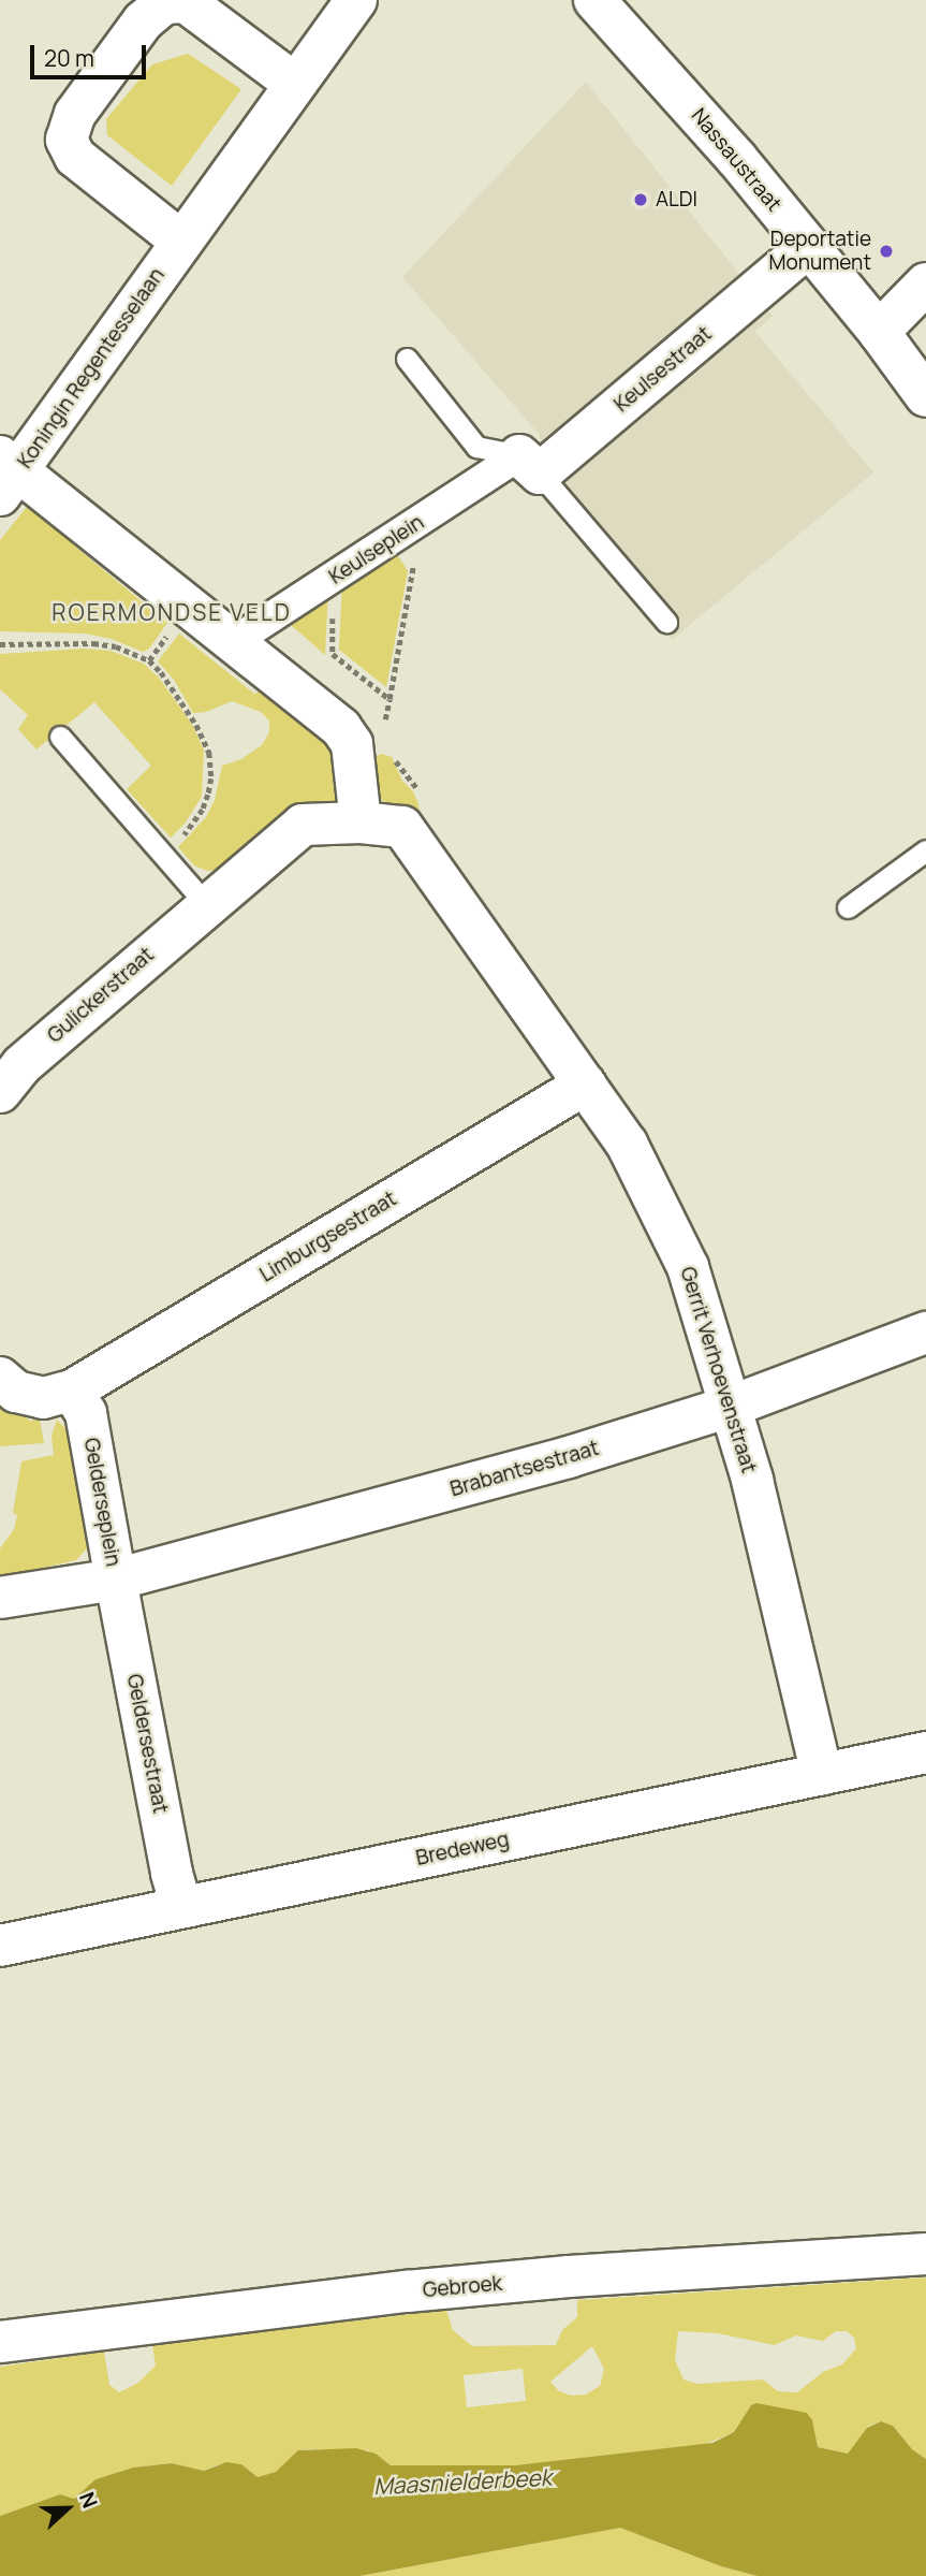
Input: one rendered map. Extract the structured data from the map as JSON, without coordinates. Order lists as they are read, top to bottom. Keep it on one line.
{"streets":{"street":["Nassaustraat","Koningin Regentesselaan","Keulsestraat","Keulseplein","Gulickerstraat","Limburgsestraat","Gerrit Verhoevenstraat","Brabantsestraat","Gelderseplein","Geldersestraat","Bredeweg","Gebroek"]},"crossings":[["Nassaustraat","Keulsestraat"],["Keulsestraat","Keulseplein"],["Limburgsestraat","Gerrit Verhoevenstraat"],["Limburgsestraat","Gelderseplein"],["Gerrit Verhoevenstraat","Brabantsestraat"],["Gerrit Verhoevenstraat","Bredeweg"],["Brabantsestraat","Gelderseplein"],["Brabantsestraat","Geldersestraat"],["Gelderseplein","Geldersestraat"],["Geldersestraat","Bredeweg"]],"districts":["ROERMONDSE VELD"],"water":["Maasnielderbeek"],"places":["ALDI","Deportatie Monument"],"scale_bar":"20 m","north":"right"}
